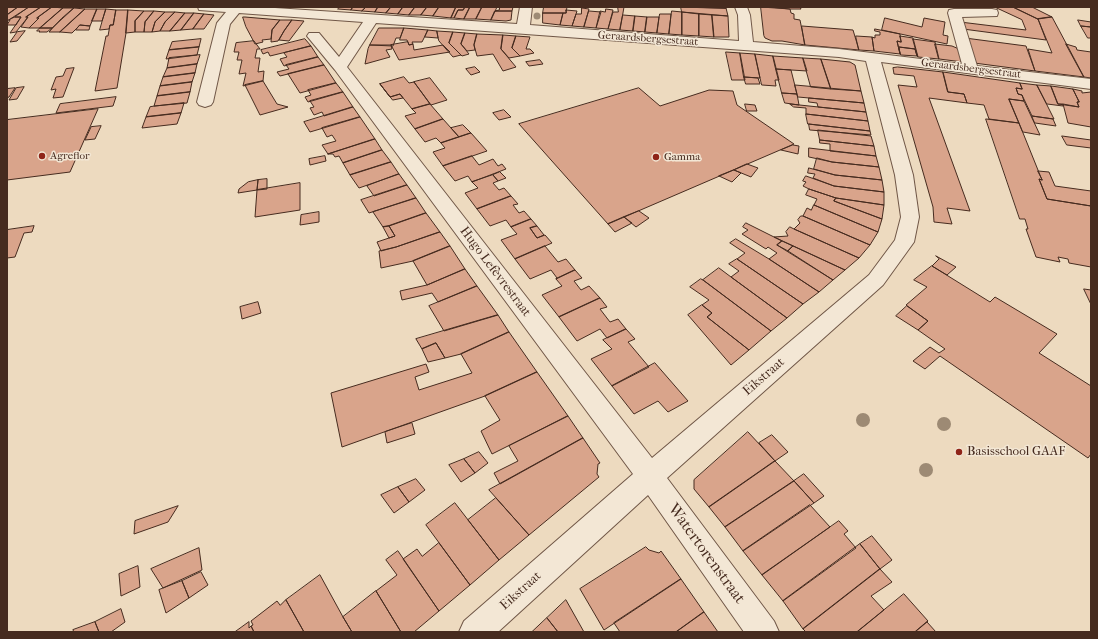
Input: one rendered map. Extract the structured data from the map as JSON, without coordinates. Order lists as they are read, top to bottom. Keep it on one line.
{"streets":{"street":["Geraardsbergsestraat","Hugo Lefèvrestraat","Eikstraat","Watertorenstraat"]},"crossings":[["Geraardsbergsestraat","Eikstraat"],["Hugo Lefèvrestraat","Eikstraat"],["Hugo Lefèvrestraat","Watertorenstraat"],["Eikstraat","Watertorenstraat"]],"places":["Agreflor","Gamma","Basisschool GAAF"]}
